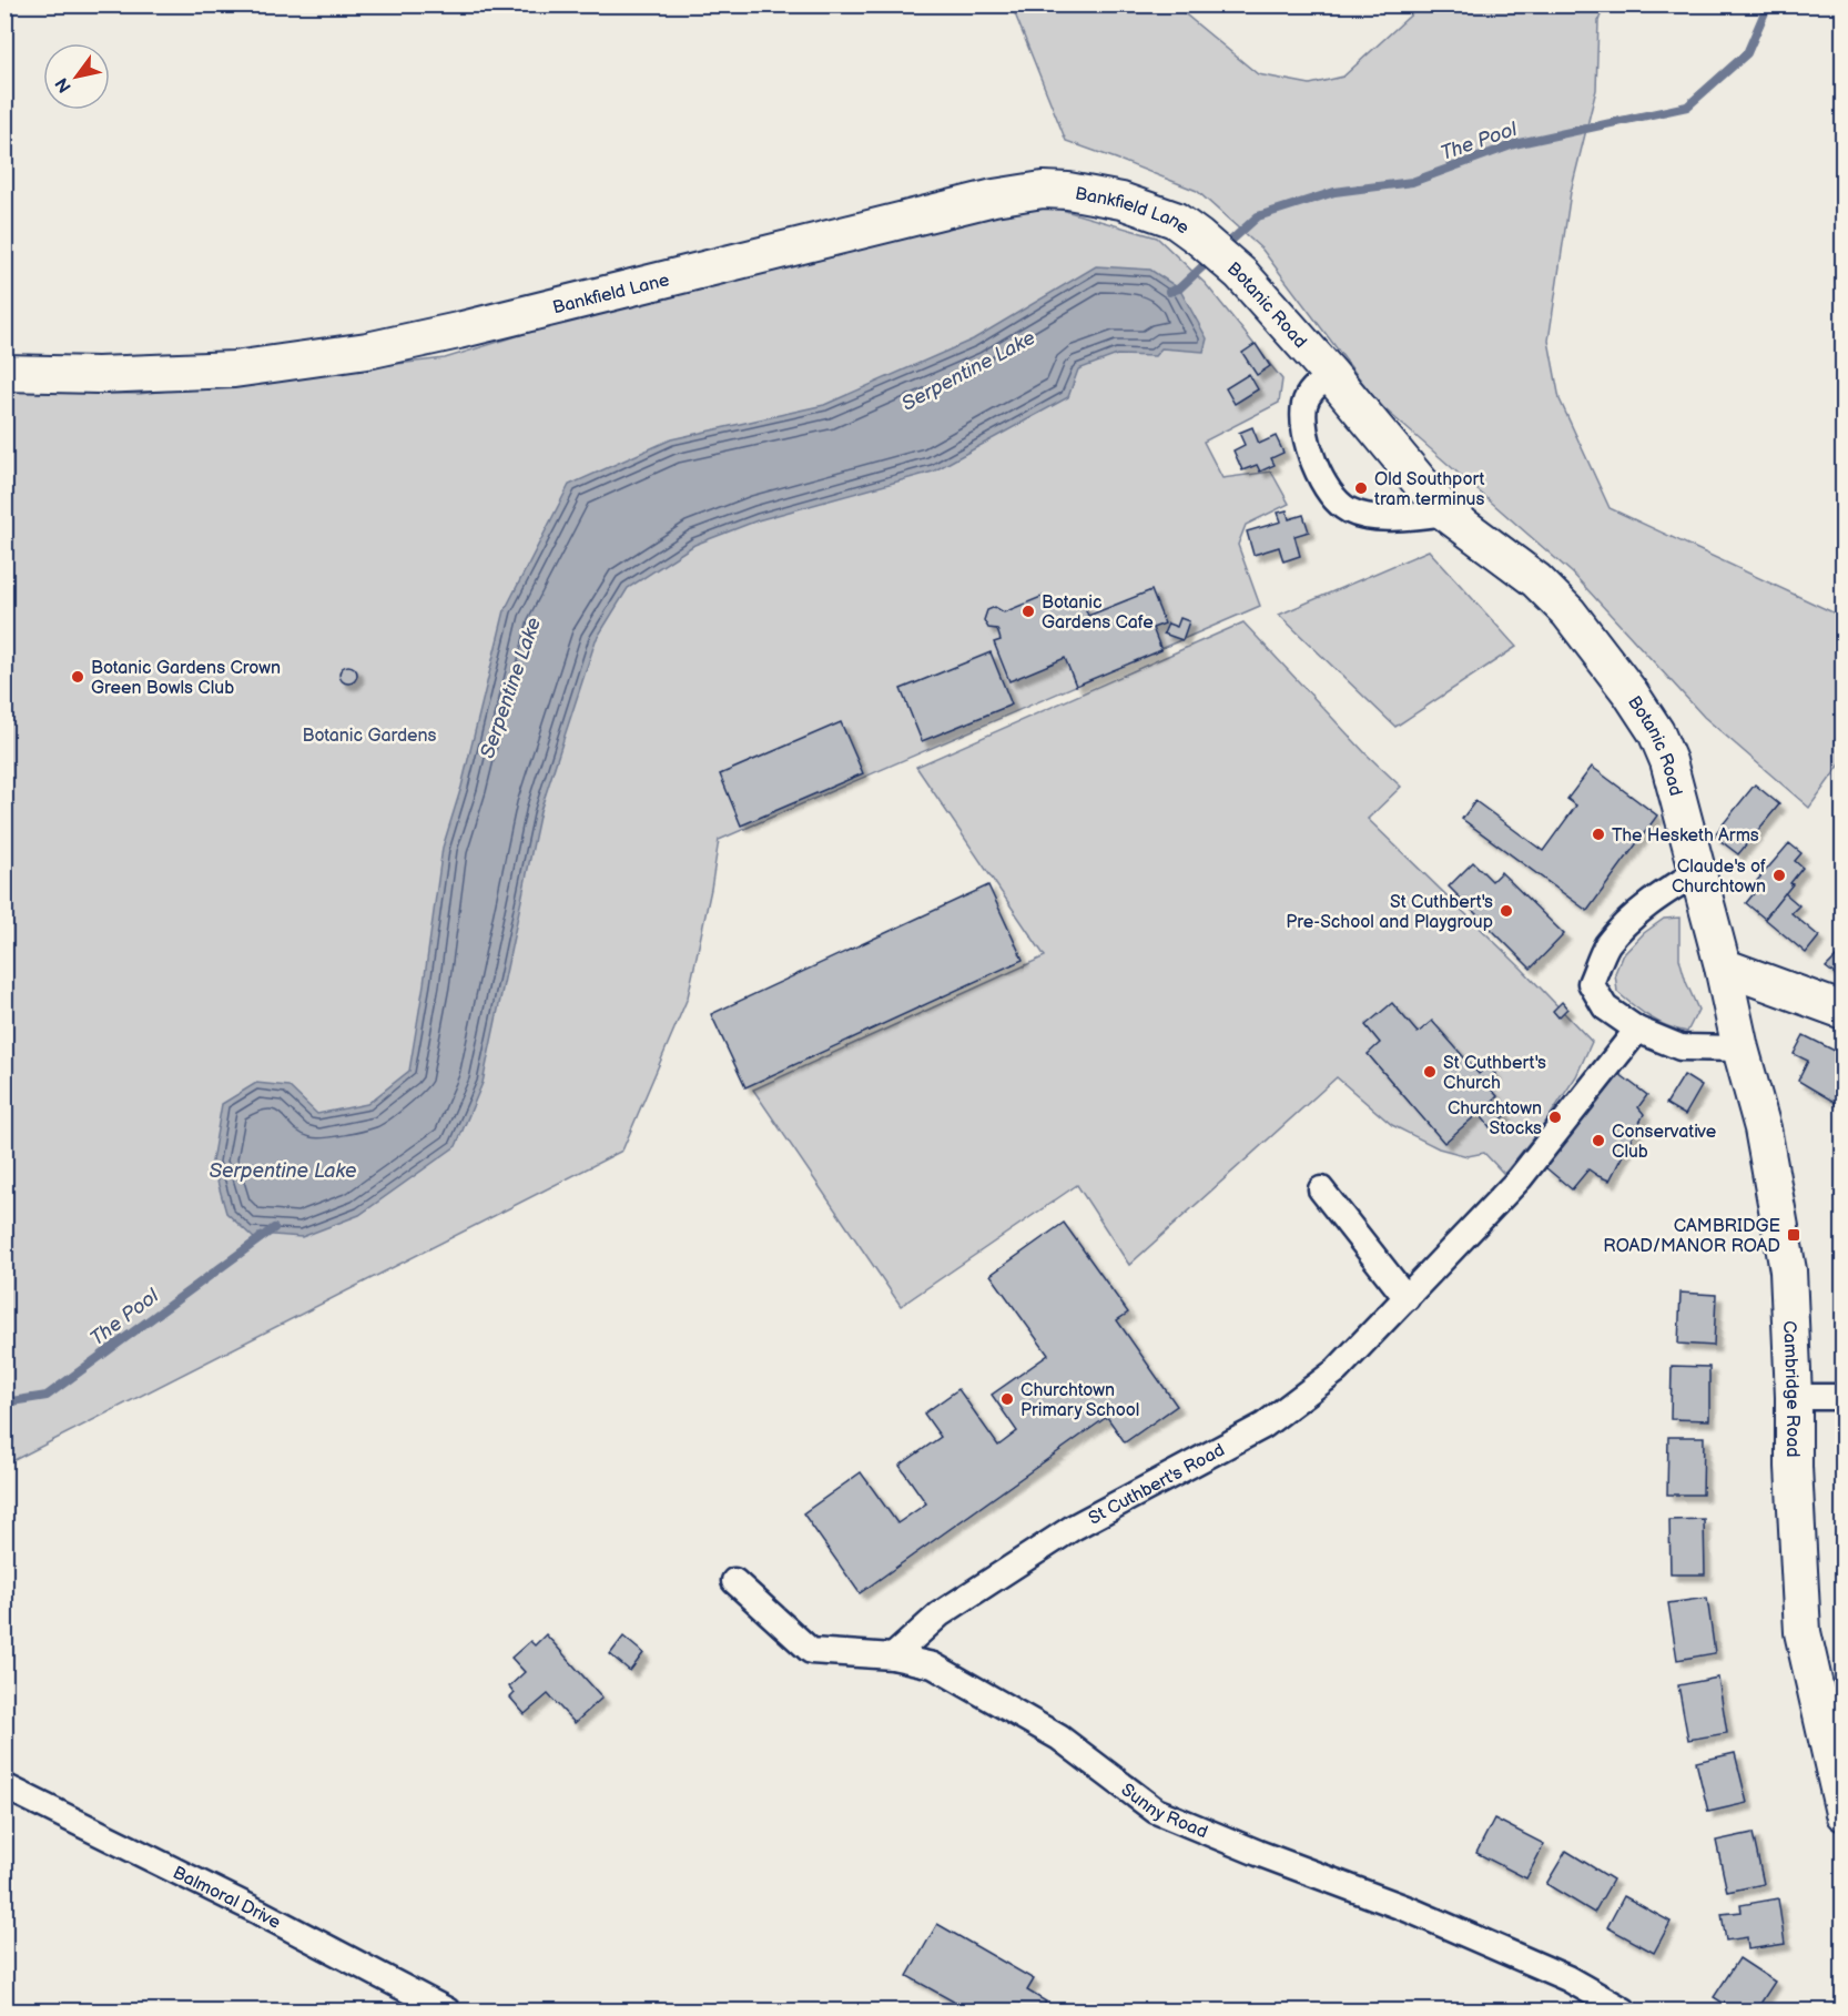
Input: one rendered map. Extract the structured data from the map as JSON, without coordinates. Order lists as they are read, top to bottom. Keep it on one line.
{"streets":{"main road":["Bankfield Lane","Botanic Road","Cambridge Road"],"street":["St Cuthbert's Road","Sunny Road","Balmoral Drive"]},"crossings":[["Bankfield Lane","Botanic Road"],["Botanic Road","Cambridge Road"],["St Cuthbert's Road","Sunny Road"]],"water":["The Pool","Serpentine Lake"],"parks":["Botanic Gardens"],"places":{"other":["Old Southport tram terminus","Botanic Gardens Cafe","Botanic Gardens Crown Green Bowls Club","The Hesketh Arms","Claude's of Churchtown","St Cuthbert's Pre-School and Playgroup","St Cuthbert's Church","Churchtown Stocks","Conservative Club","Churchtown Primary School"],"transit":["CAMBRIDGE ROAD/MANOR ROAD"]},"north":"bottom left"}
